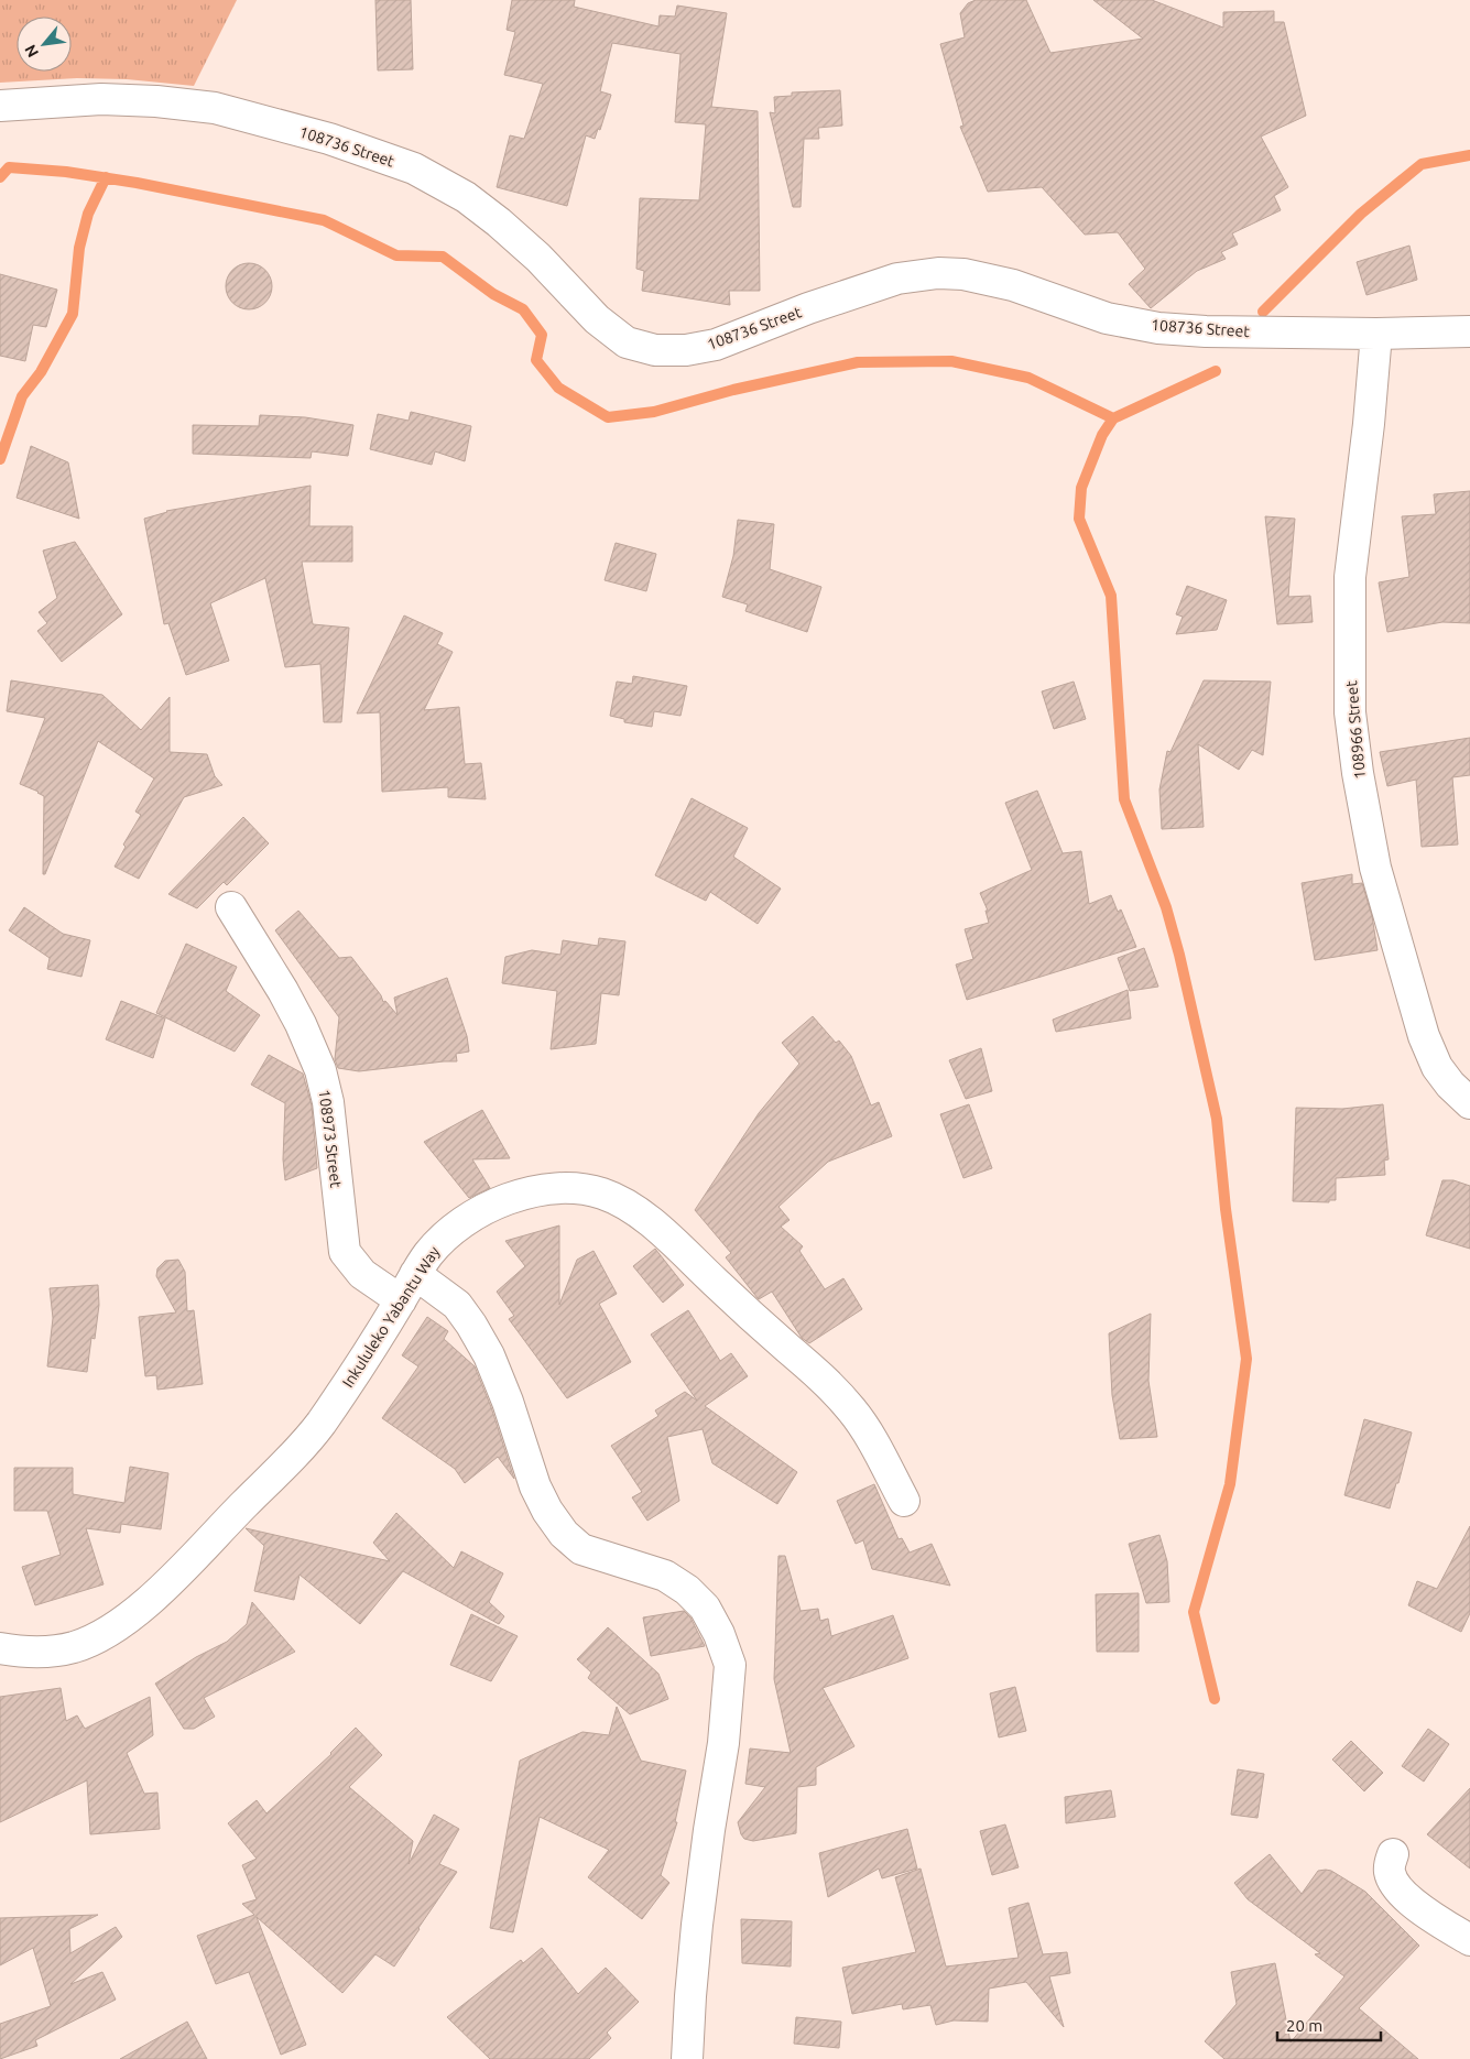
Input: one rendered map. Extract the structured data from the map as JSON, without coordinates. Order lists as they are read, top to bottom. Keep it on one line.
{"streets":{"street":["108736 Street","108966 Street","108973 Street","Inkululeko Yabantu Way"]},"crossings":[["108736 Street","108966 Street"],["108973 Street","Inkululeko Yabantu Way"]],"scale_bar":"20 m","north":"bottom left"}
